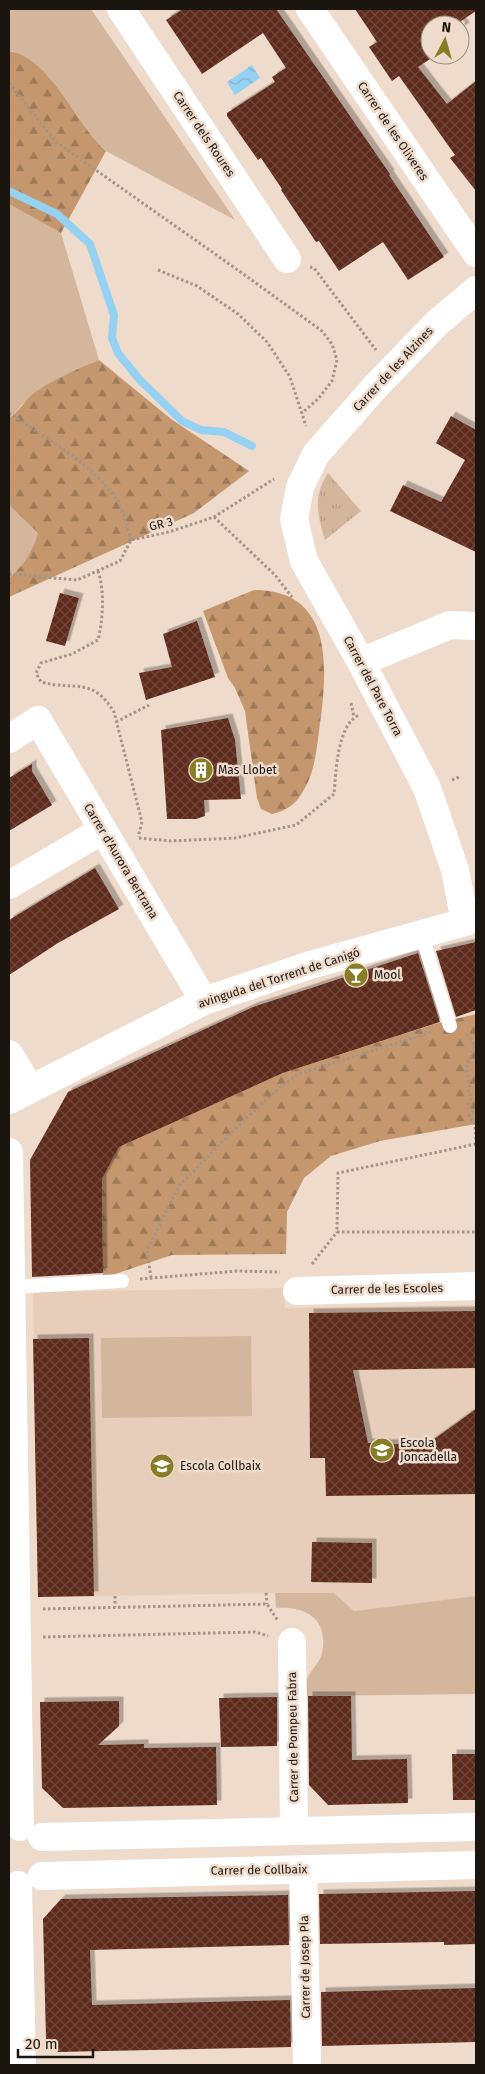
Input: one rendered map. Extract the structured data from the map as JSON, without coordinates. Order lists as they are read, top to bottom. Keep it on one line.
{"streets":{"street":["Carrer de les Oliveres","Carrer dels Roures","Carrer de les Alzines","Carrer del Pare Torra","Carrer d'Aurora Bertrana","avinguda del Torrent de Canigó","Carrer de les Escoles","Carrer de Pompeu Fabra","Carrer de Collbaix","Carrer de Josep Pla"],"path":["GR 3"]},"crossings":[["Carrer de les Alzines","Carrer del Pare Torra"],["Carrer del Pare Torra","avinguda del Torrent de Canigó"],["Carrer d'Aurora Bertrana","avinguda del Torrent de Canigó"],["Carrer de Collbaix","Carrer de Josep Pla"]],"places":{"building":["Mas Llobet"],"bar":["Mool"],"school or university":["Escola Joncadella","Escola Collbaix"]},"scale_bar":"20 m","north":"top"}
